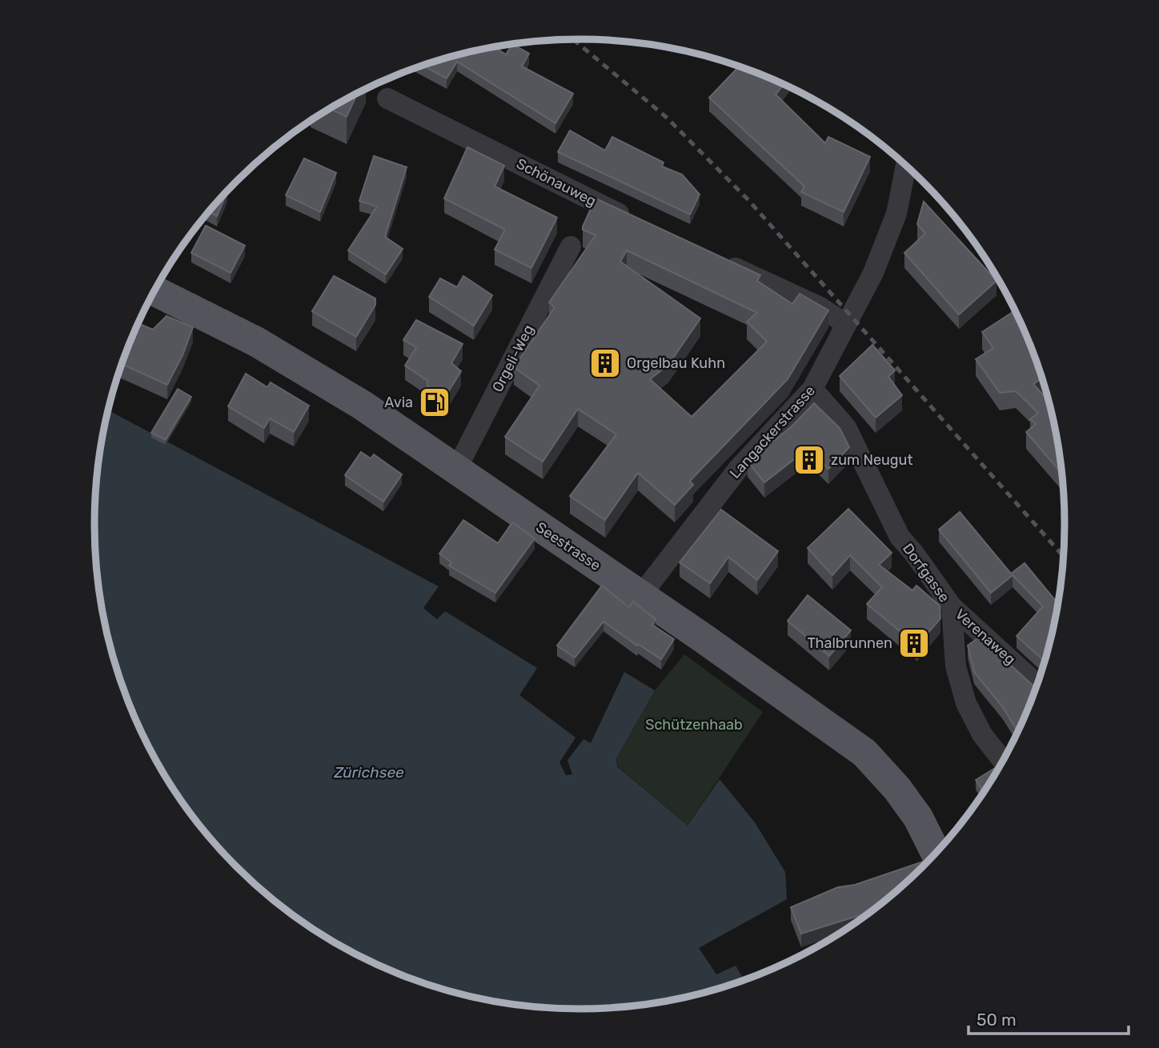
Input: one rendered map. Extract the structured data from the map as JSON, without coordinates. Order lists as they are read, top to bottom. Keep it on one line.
{"streets":{"main road":["Seestrasse"],"street":["Schönauweg","Orgeli-Weg","Langackerstrasse","Dorfgasse","Verenaweg"]},"crossings":[["Orgeli-Weg","Seestrasse"],["Langackerstrasse","Seestrasse"],["Langackerstrasse","Dorfgasse"],["Dorfgasse","Verenaweg"]],"water":["Zürichsee"],"parks":["Schützenhaab"],"places":{"building":["Orgelbau Kuhn","zum Neugut","Thalbrunnen"],"fuel station":["Avia"]},"scale_bar":"50 m"}
